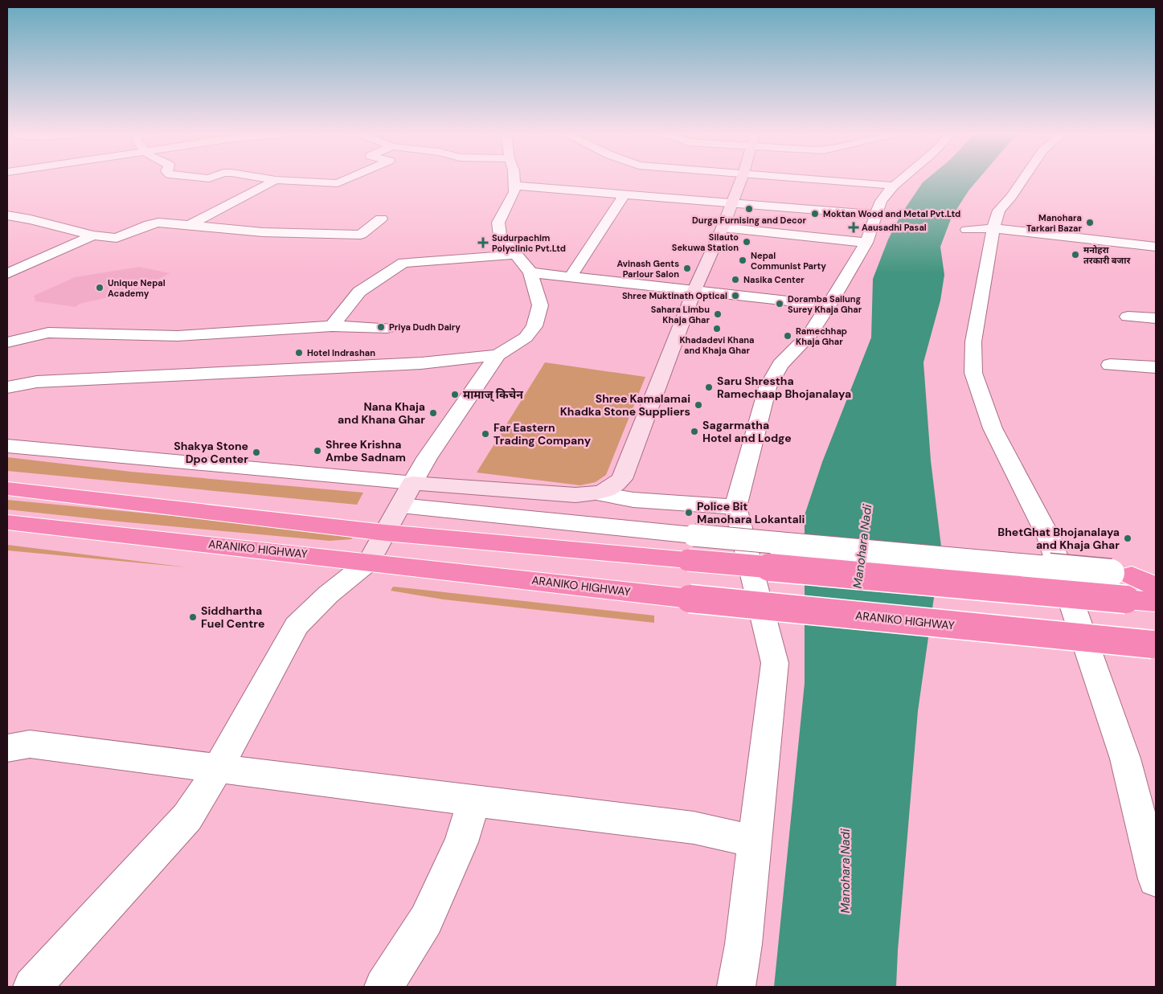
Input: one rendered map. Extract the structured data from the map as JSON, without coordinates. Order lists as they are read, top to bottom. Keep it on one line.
{"streets":{"highway":["ARANIKO HIGHWAY"]},"water":["Manohara Nadi"],"places":{"other":["Durga Furnising and Decor","Moktan Wood and Metal Pvt.Ltd","Manohara Tarkari Bazar","Silauto Sekuwa Station","मनोहरा तरकारी बजार","Nepal Communist Party","Avinash Gents Parlour Salon","Nasika Center","Unique Nepal Academy","Shree Muktinath Optical","Doramba Sailung Surey Khaja Ghar","Sahara Limbu Khaja Ghar","Priya Dudh Dairy","Khadadevi Khana and Khaja Ghar","Ramechhap Khaja Ghar","Hotel Indrashan","Saru Shrestha Ramechaap Bhojanalaya","मामाज् किचेन","Shree Kamalamai Khadka Stone Suppliers","Nana Khaja and Khana Ghar","Sagarmatha Hotel and Lodge","Far Eastern Trading Company","Shree Krishna Ambe Sadnam","Shakya Stone Dpo Center","Police Bit Manohara Lokantali","BhetGhat Bhojanalaya and Khaja Ghar","Siddhartha Fuel Centre"],"health":["Aausadhi Pasal","Sudurpachim Polyclinic Pvt.Ltd"]}}
